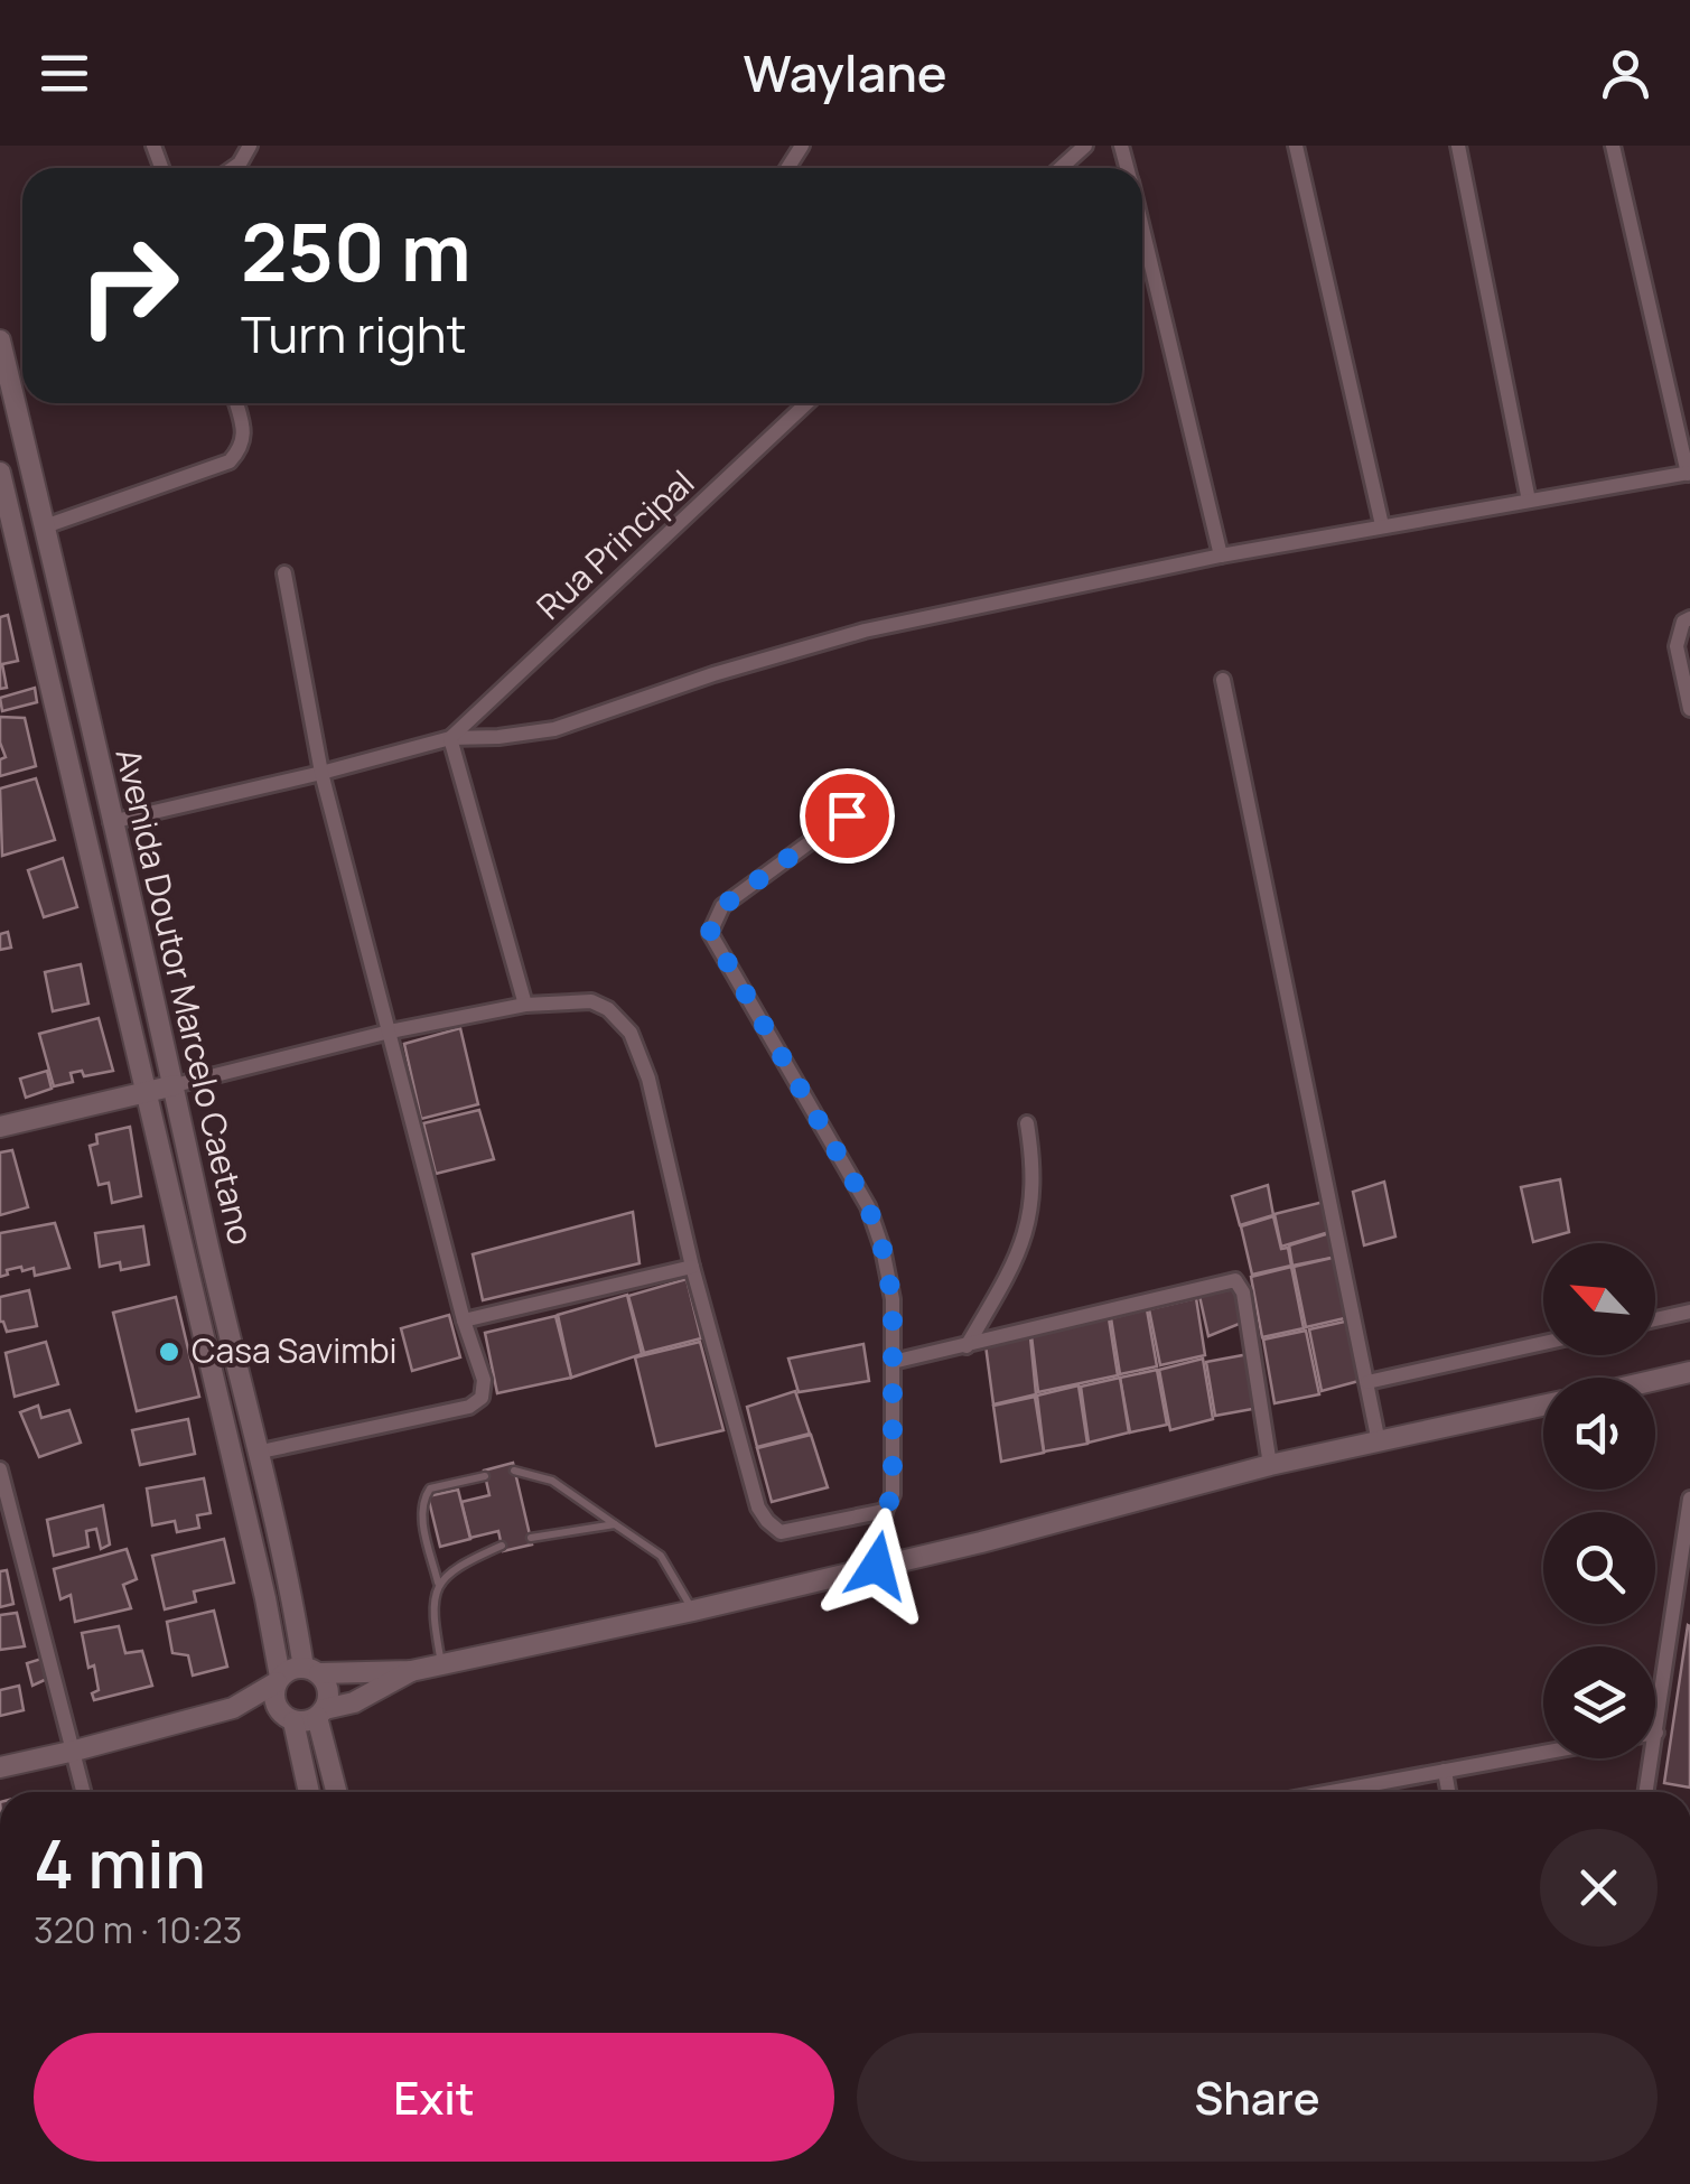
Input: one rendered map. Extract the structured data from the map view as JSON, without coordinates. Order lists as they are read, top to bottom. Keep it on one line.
{"streets":{"street":["Rua Principal","Avenida Doutor Marcelo Caetano"]},"places":["Casa Savimbi"],"north":"top left","page":{"header":"Waylane","turn":["250 m","Turn right"],"heading":["4 min","320 m · 10:23"],"buttons":["Exit","Share"]}}
